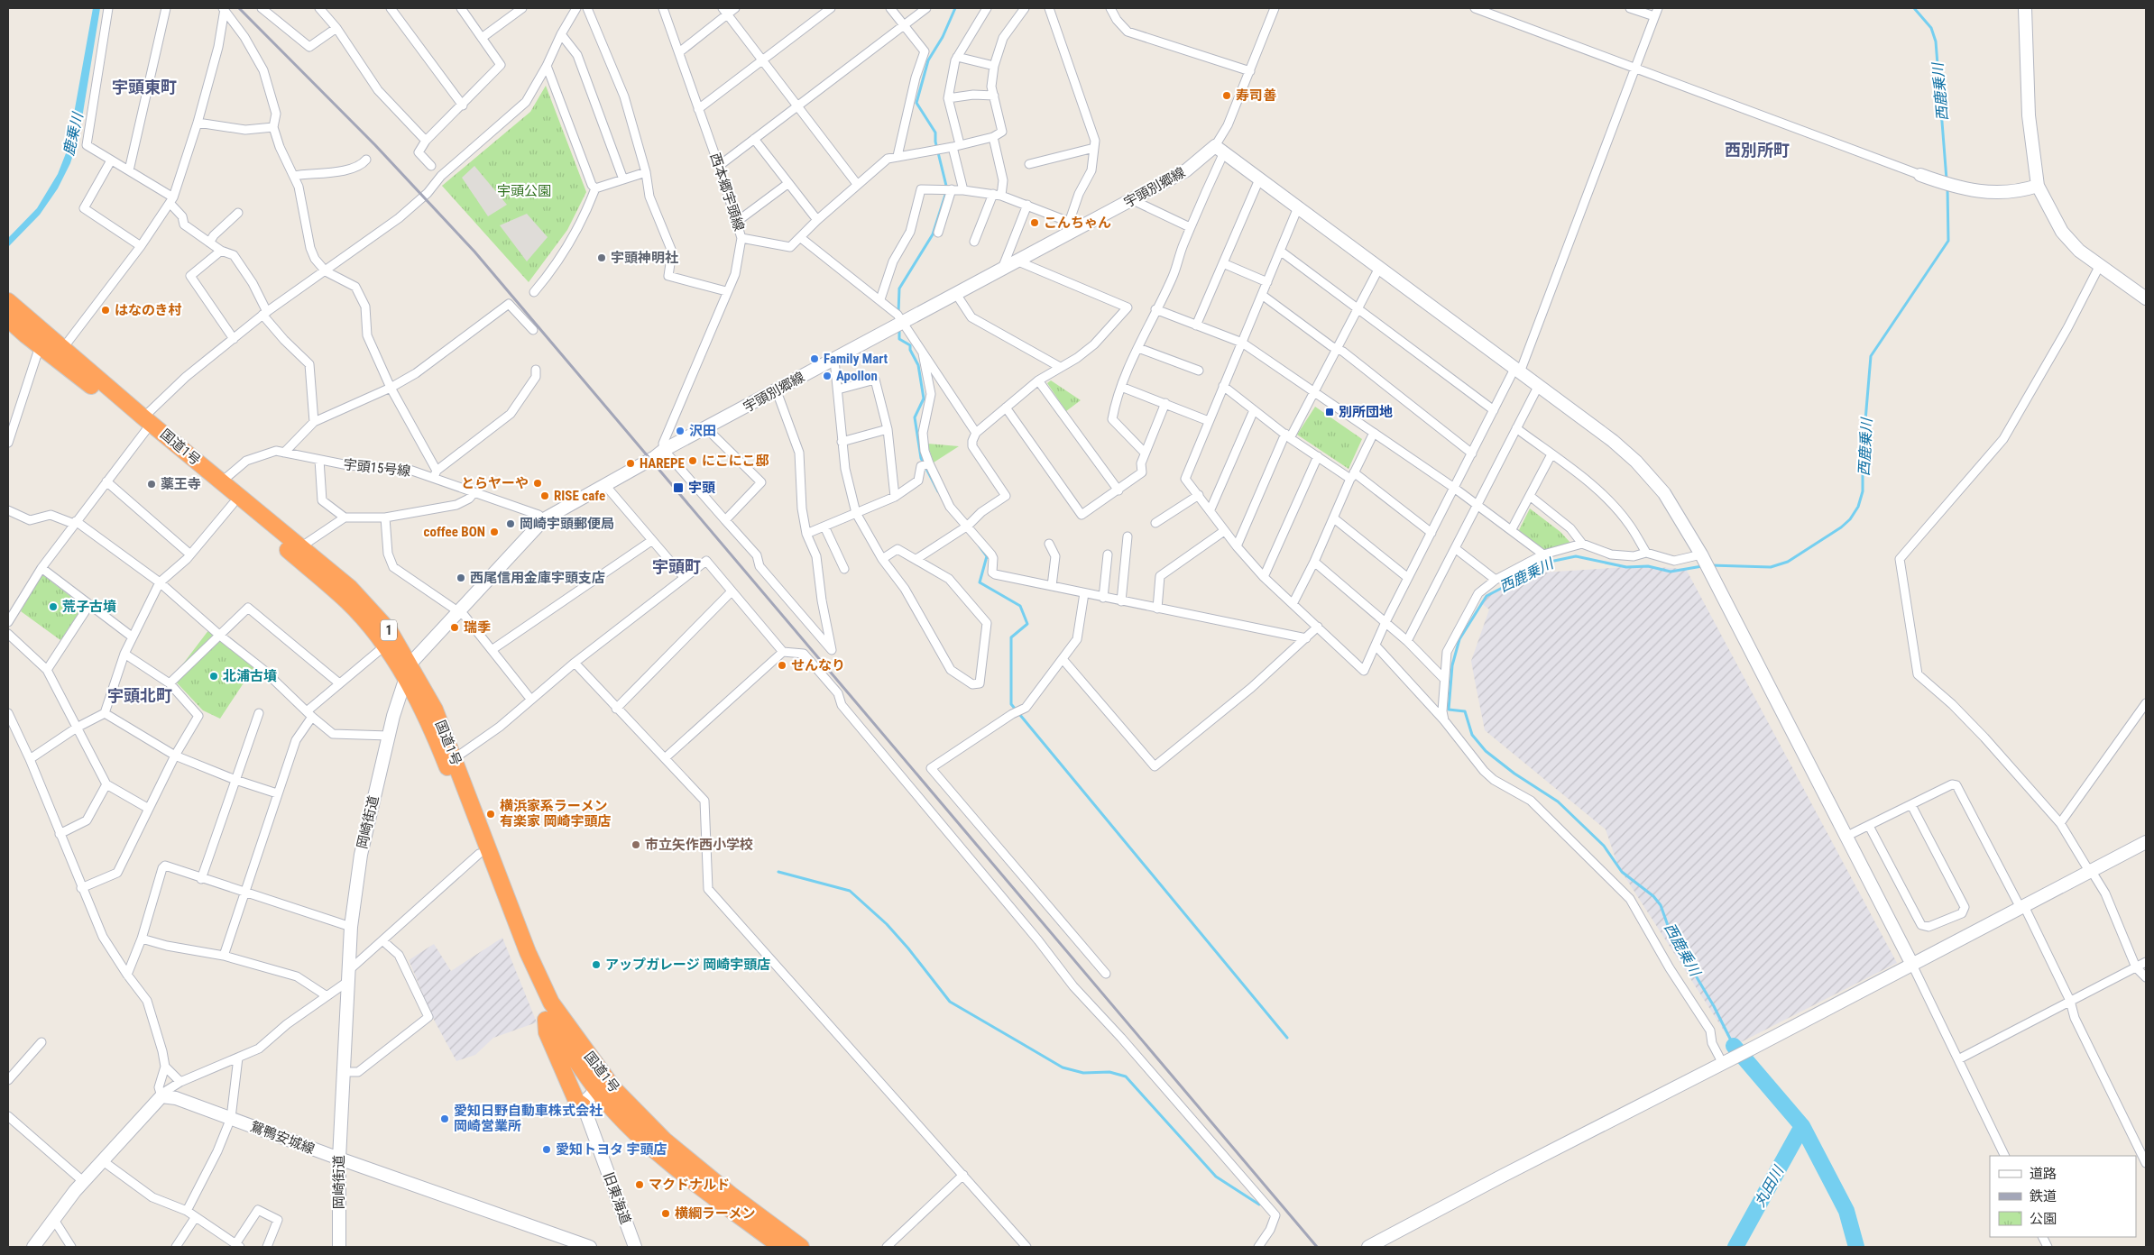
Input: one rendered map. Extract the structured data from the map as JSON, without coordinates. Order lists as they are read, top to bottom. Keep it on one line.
{"streets":{"highway":["国道1号","1"],"street":["宇頭別郷線","西本郷宇頭線","宇頭15号線","岡崎街道","鴛鴨安城線","旧東海道"]},"crossings":[["宇頭別郷線","西本郷宇頭線"],["宇頭別郷線","国道1号"],["宇頭別郷線","宇頭15号線"],["宇頭別郷線","岡崎街道"],["国道1号","岡崎街道"],["岡崎街道","鴛鴨安城線"]],"districts":["宇頭東町","西別所町","宇頭町","宇頭北町"],"water":["西鹿乗川","鹿乗川","丸田川"],"parks":["宇頭公園"],"places":{"other":["寿司善","こんちゃん","宇頭神明社","はなのき村","Family Mart","Apollon","沢田","にこにこ邸","HAREPE","とらヤーや","薬王寺","RISE cafe","岡崎宇頭郵便局","coffee BON","西尾信用金庫宇頭支店","荒子古墳","瑞季","せんなり","北浦古墳","横浜家系ラーメン 有楽家 岡崎宇頭店","市立矢作西小学校","アップガレージ 岡崎宇頭店","愛知日野自動車株式会社 岡崎営業所","愛知トヨタ 宇頭店","マクドナルド","横綱ラーメン"],"transit":["別所団地","宇頭"]},"legend":["道路","鉄道","公園"]}
